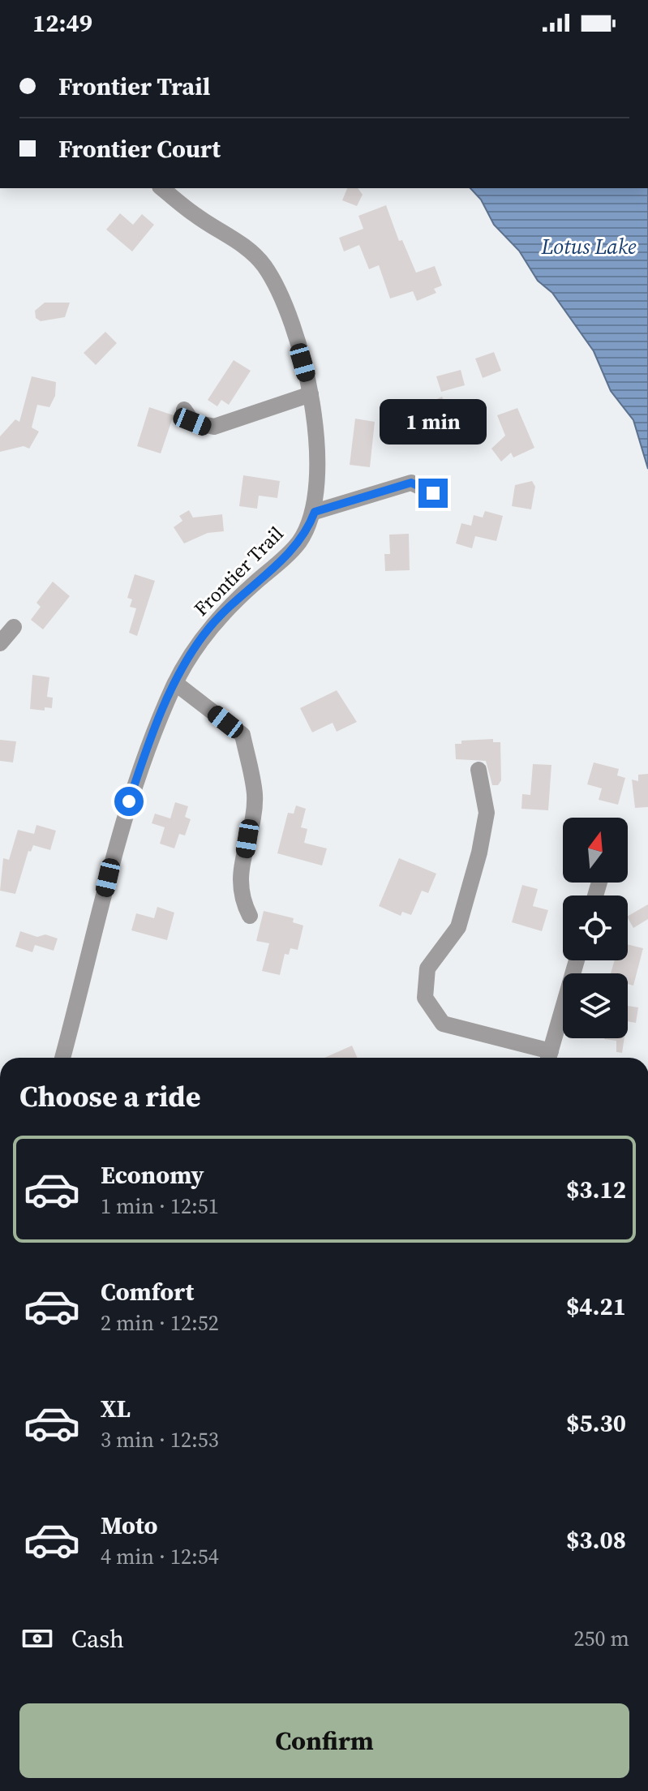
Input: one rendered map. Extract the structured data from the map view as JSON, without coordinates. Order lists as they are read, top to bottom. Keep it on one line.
{"streets":{"street":["Frontier Trail"]},"water":["Lotus Lake"],"north":"top","page":{"status":"12:49","banner":["Frontier Trail","Frontier Court"],"bubble":"1 min","heading":"Choose a ride","list":[{"name":"Economy","note":"1 min · 12:51","value":"$3.12"},{"name":"Comfort","note":"2 min · 12:52","value":"$4.21"},{"name":"XL","note":"3 min · 12:53","value":"$5.30"},{"name":"Moto","note":"4 min · 12:54","value":"$3.08"}],"pay":["Cash","250 m"],"buttons":"Confirm"}}
